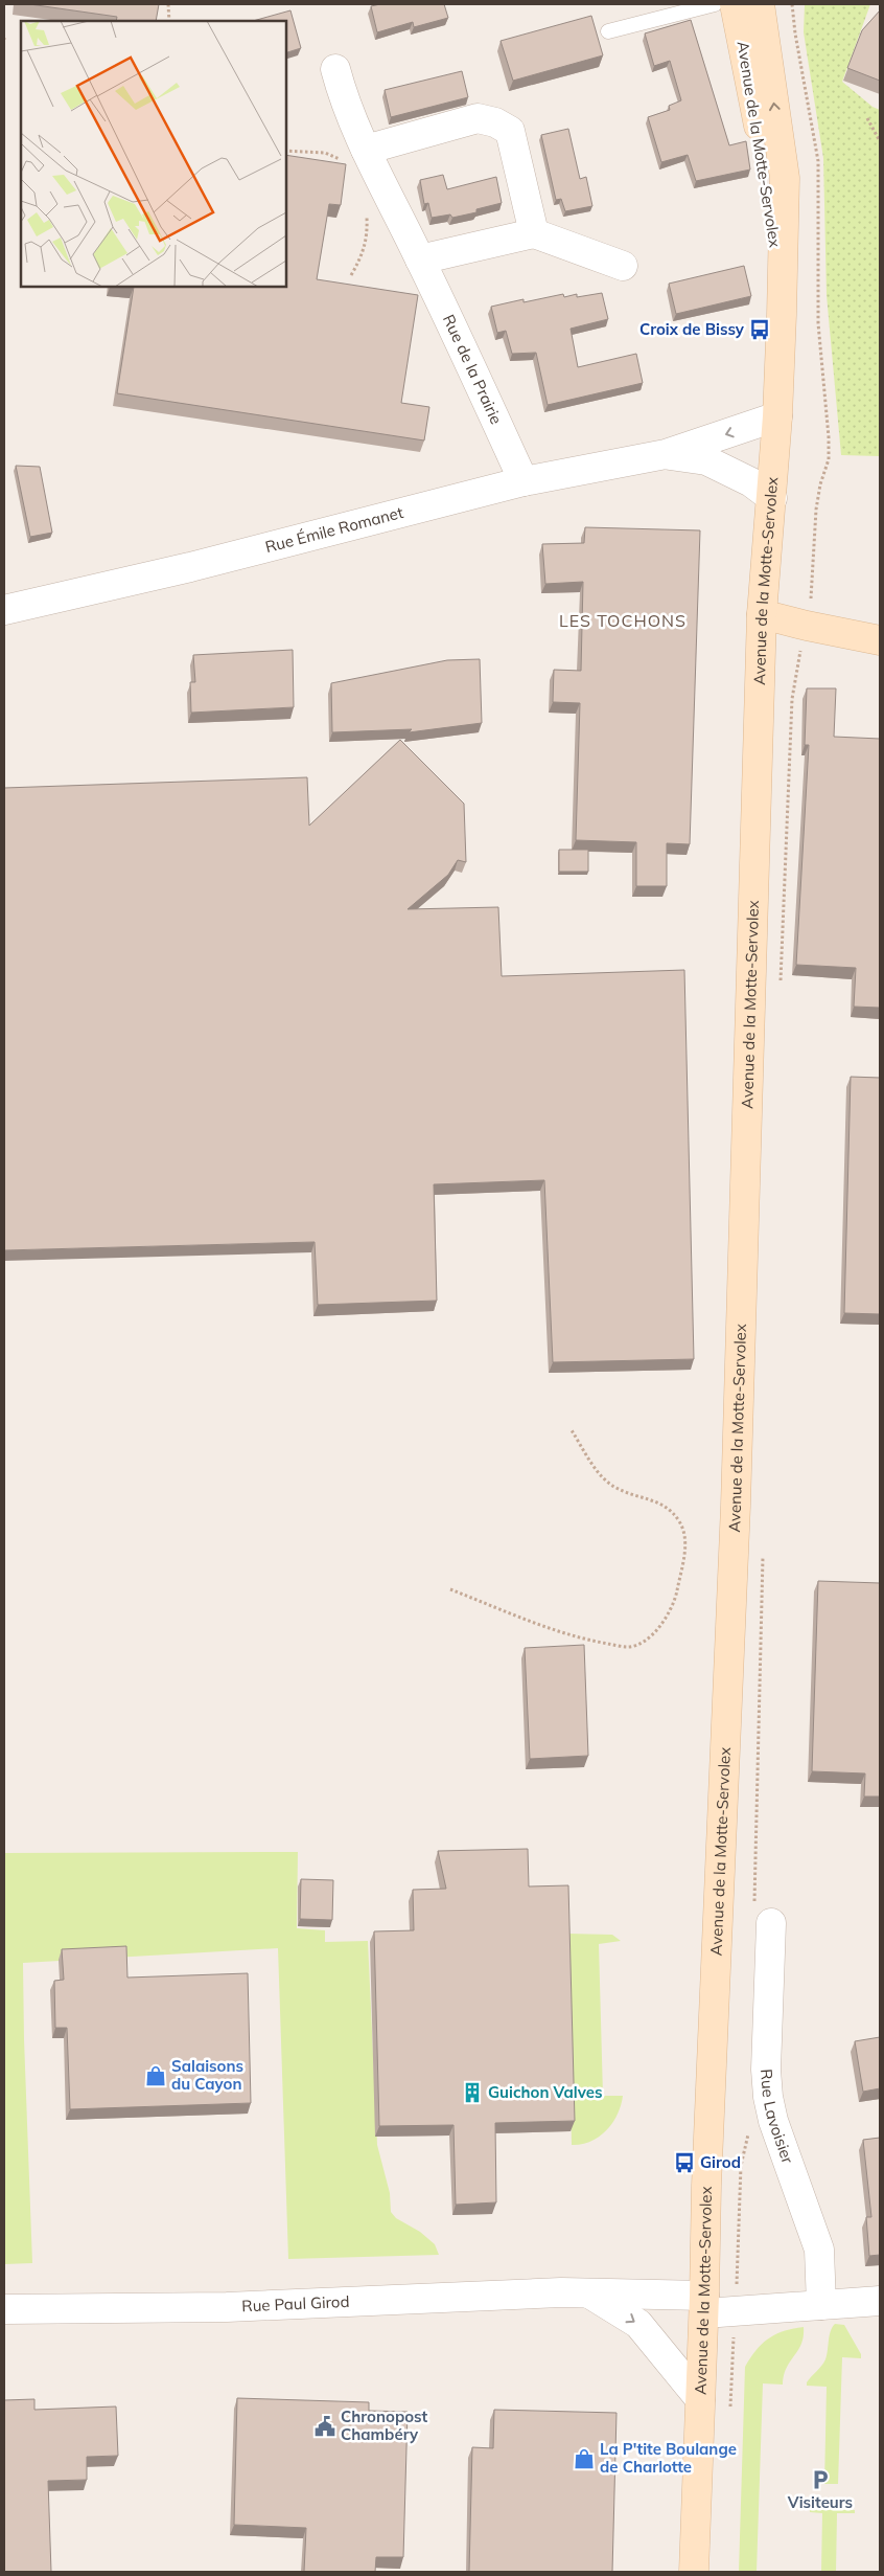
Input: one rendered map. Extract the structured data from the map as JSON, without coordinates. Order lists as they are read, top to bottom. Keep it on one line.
{"streets":{"main road":["Avenue de la Motte-Servolex"],"street":["Rue de la Prairie","Rue Émile Romanet","Rue Lavoisier","Rue Paul Girod"]},"crossings":[["Avenue de la Motte-Servolex","Rue Émile Romanet"],["Avenue de la Motte-Servolex","Rue Paul Girod"],["Rue de la Prairie","Rue Émile Romanet"],["Rue Lavoisier","Rue Paul Girod"]],"districts":["LES TOCHONS"],"places":{"bus stop":["Croix de Bissy","Girod"],"shop":["Salaisons du Cayon","La P'tite Boulange de Charlotte"],"building":["Guichon Valves"],"public building":["Chronopost Chambéry"],"parking":["Visiteurs"]}}
